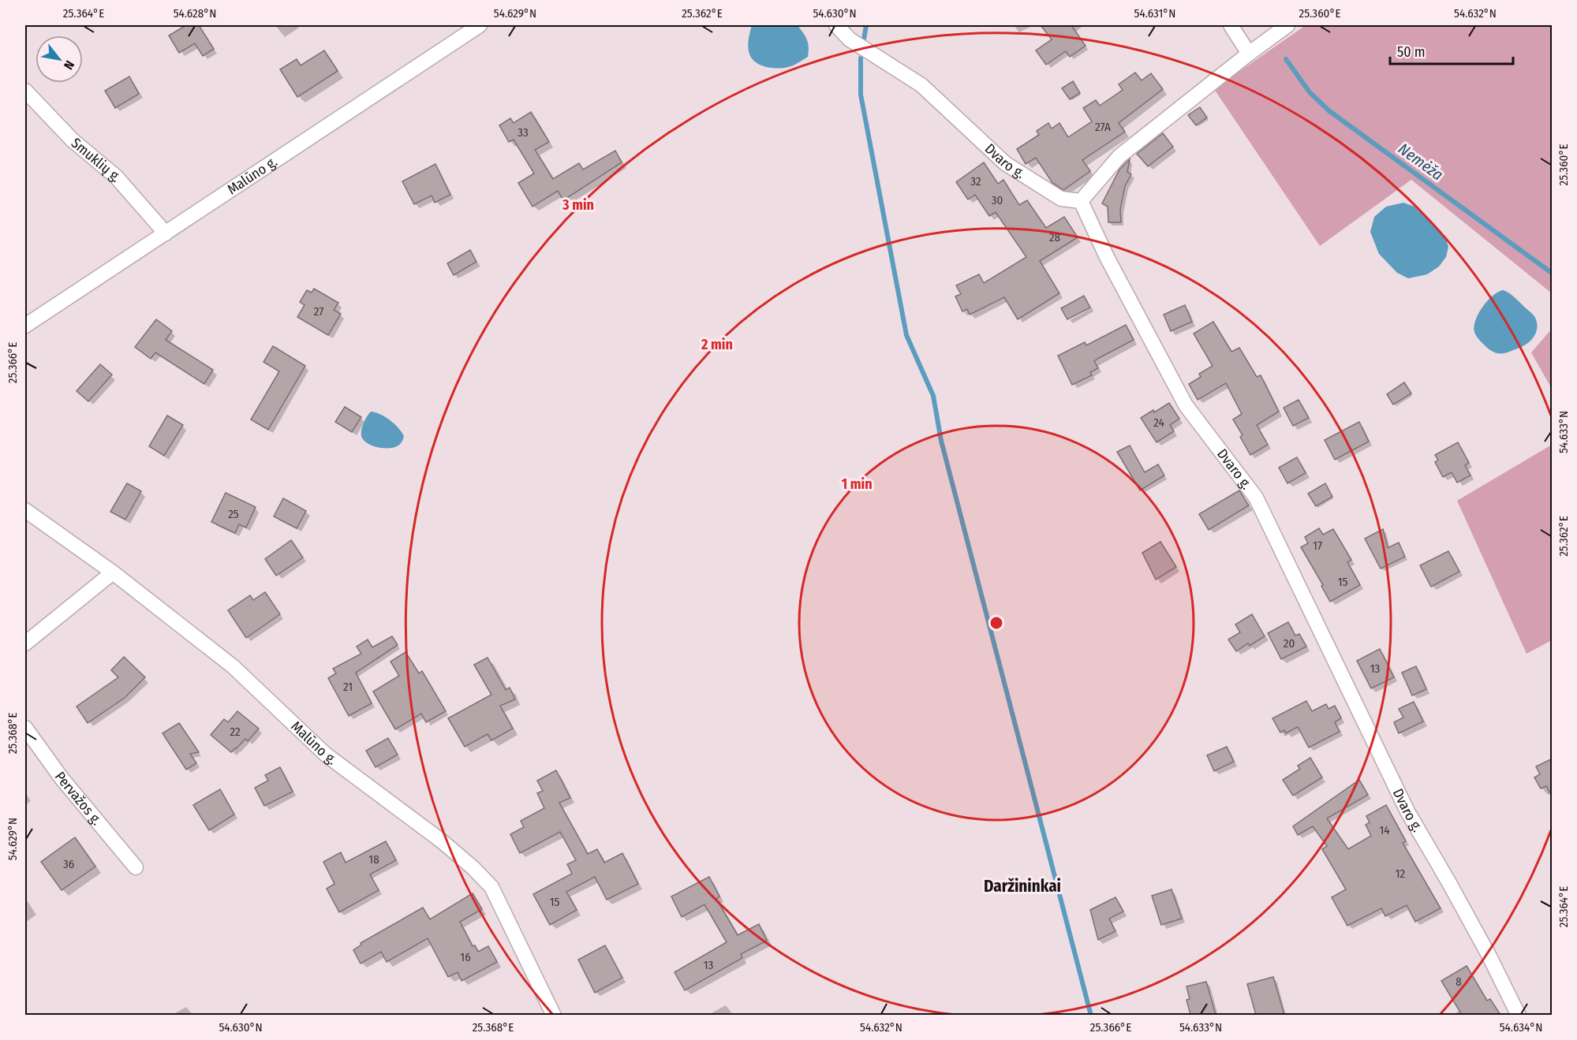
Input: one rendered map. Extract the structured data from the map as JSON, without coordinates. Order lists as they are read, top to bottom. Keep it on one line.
{"streets":{"street":["Smuklių g.","Dvaro g.","Malūno g.","Pervažos g."]},"crossings":[["Smuklių g.","Malūno g."]],"districts":["Daržininkai"],"water":["Nemėža"],"house_numbers":["27A","33","32","30","28","27","24","25","17","15","20","13","21","22","14","18","36","12","15","16","13","8"],"scale_bar":"50 m","north":"bottom right","coordinates":["25.364°E","54.628°N","54.629°N","25.362°E","54.630°N","54.631°N","25.360°E","54.632°N","25.366°E","54.633°N","25.368°E","54.634°N"],"rings":["3 min","2 min","1 min"]}
